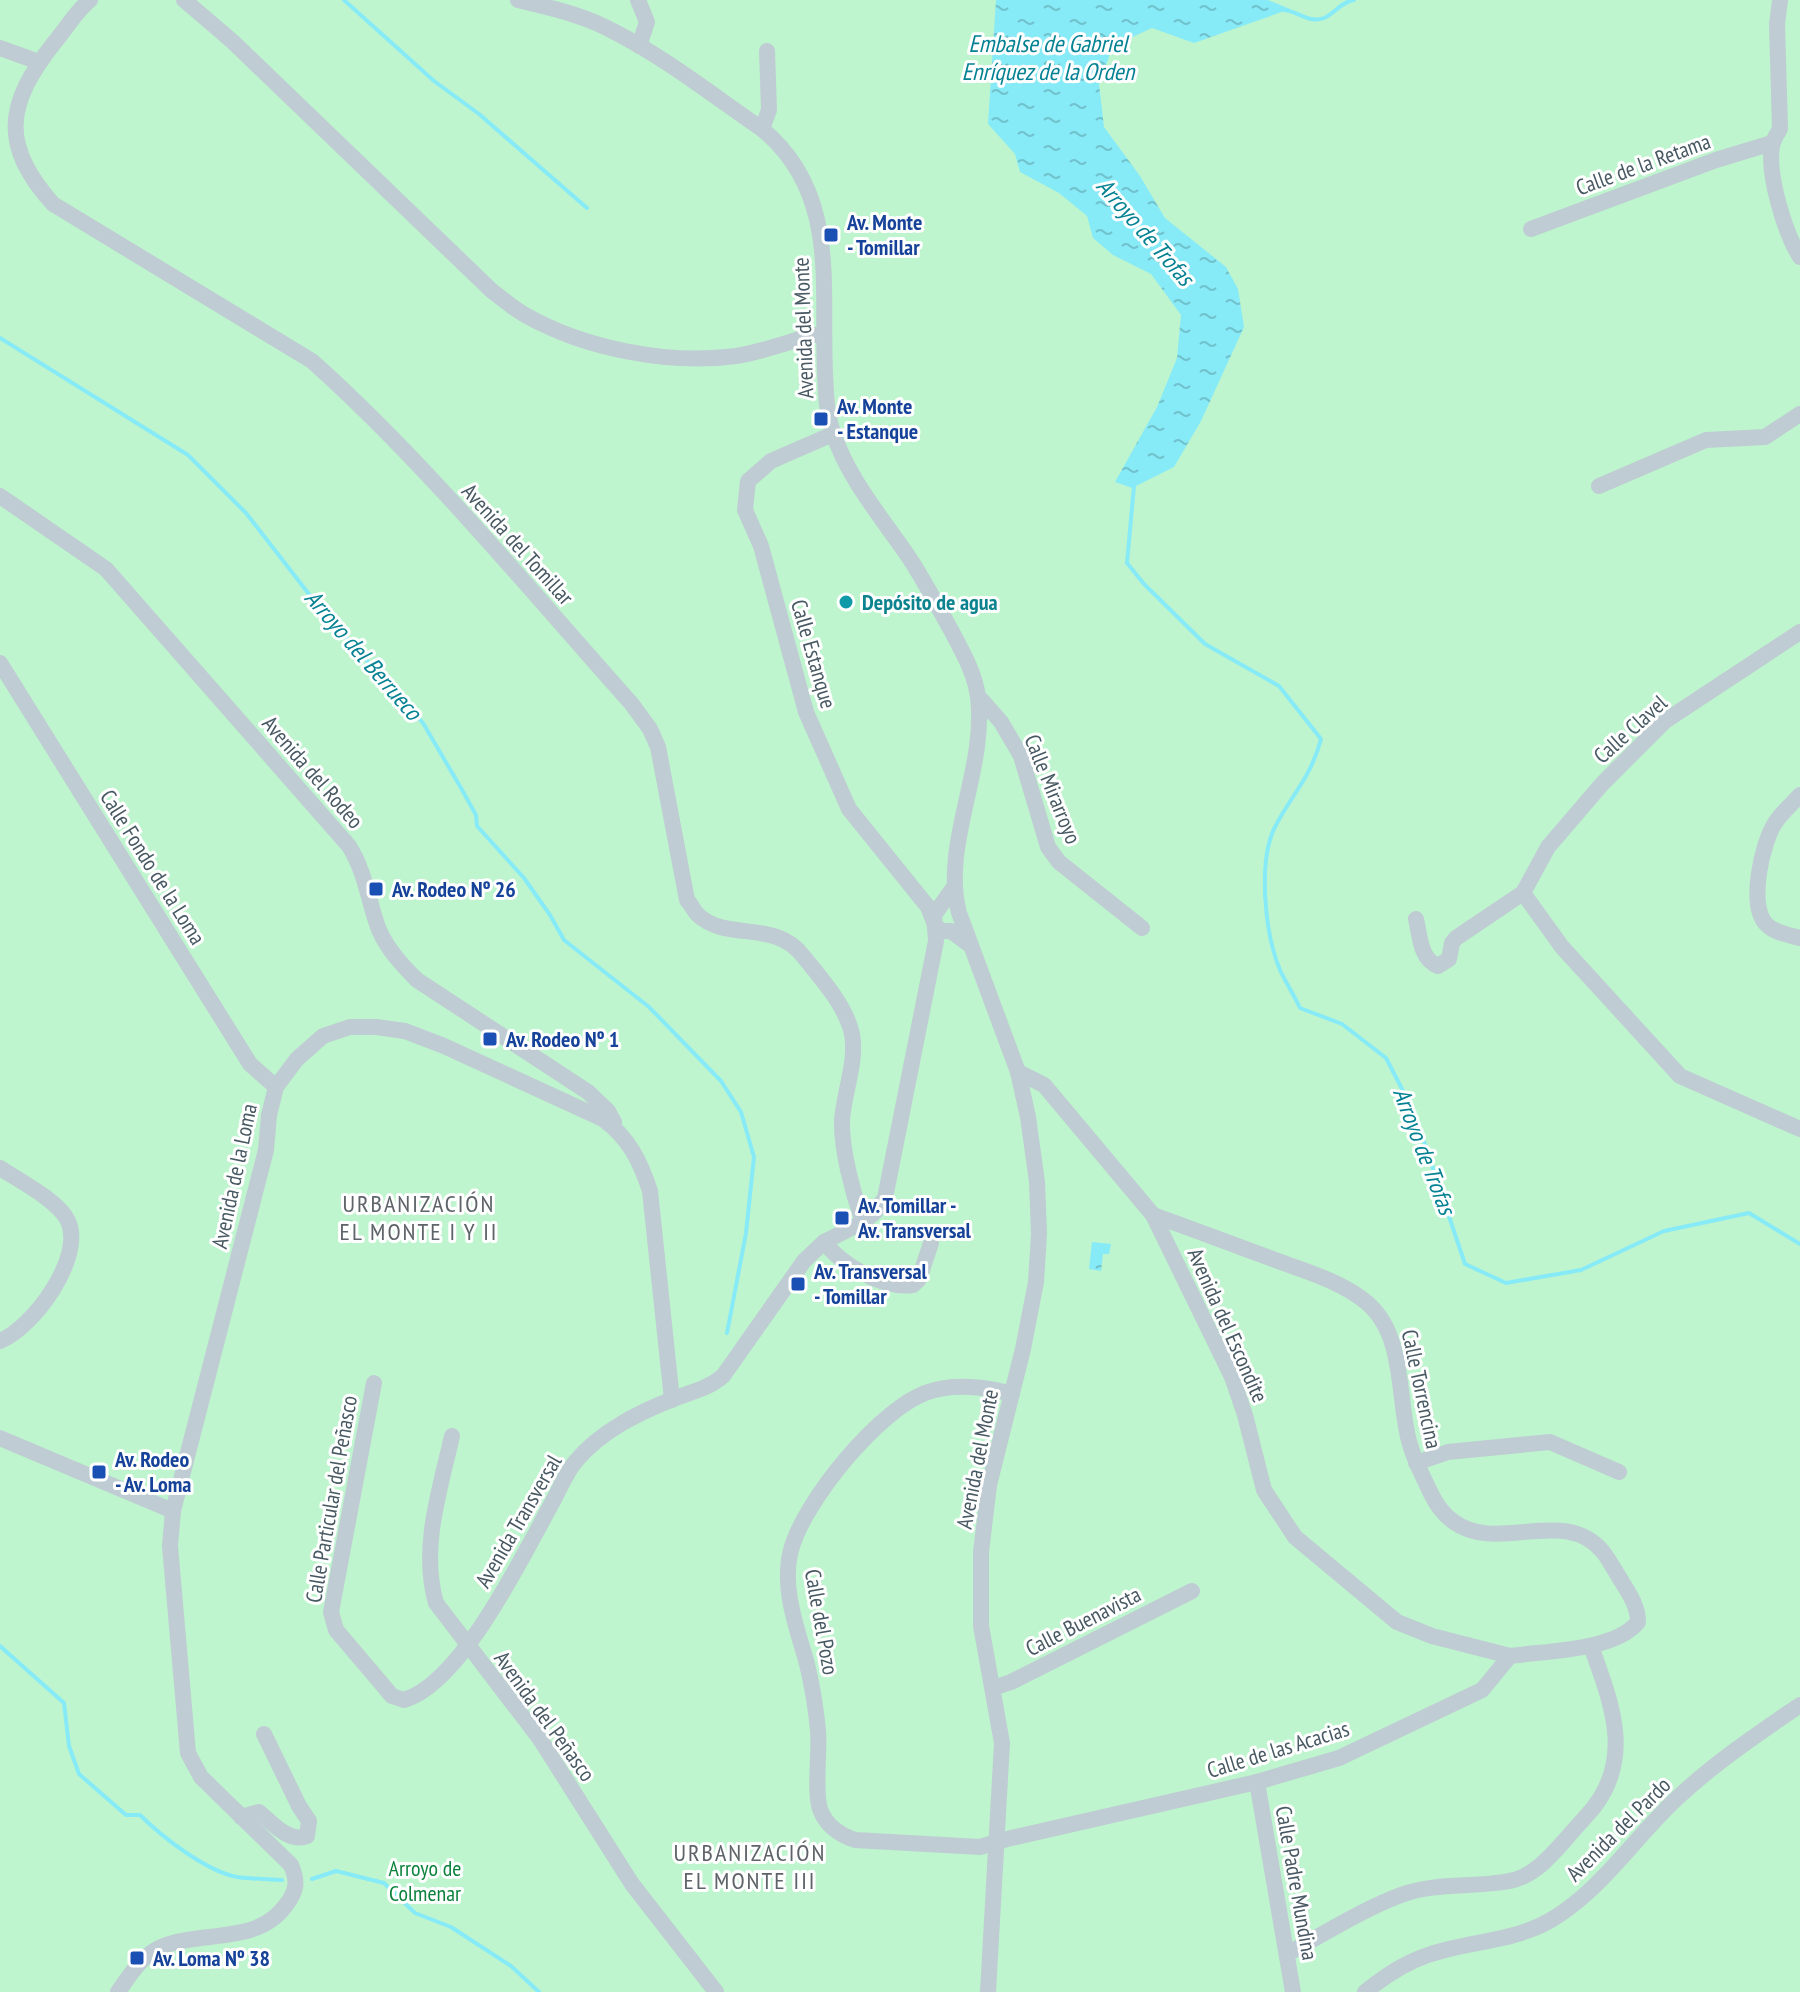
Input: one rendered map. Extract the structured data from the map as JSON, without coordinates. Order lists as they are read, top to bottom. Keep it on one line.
{"streets":{"street":["Calle de la Retama","Avenida del Monte","Avenida del Tomillar","Calle Estanque","Calle Clavel","Avenida del Rodeo","Calle Mirarroyo","Calle Fondo de la Loma","Avenida de la Loma","Avenida del Escondite","Calle Torrencina","Calle Particular del Peñasco","Avenida Transversal","Calle Buenavista","Calle del Pozo","Avenida del Peñasco","Calle de las Acacias","Avenida del Pardo","Calle Padre Mundina"]},"crossings":[["Avenida del Monte","Calle Estanque"],["Avenida del Monte","Calle Mirarroyo"],["Avenida del Monte","Avenida del Escondite"],["Avenida del Monte","Avenida Transversal"],["Avenida del Monte","Calle Buenavista"],["Avenida del Monte","Calle del Pozo"],["Avenida del Monte","Calle de las Acacias"],["Avenida del Tomillar","Avenida Transversal"],["Calle Estanque","Avenida Transversal"],["Avenida del Rodeo","Avenida de la Loma"],["Calle Fondo de la Loma","Avenida de la Loma"],["Avenida de la Loma","Avenida Transversal"],["Avenida del Escondite","Calle Torrencina"],["Avenida del Escondite","Calle de las Acacias"],["Calle Particular del Peñasco","Avenida Transversal"],["Calle Particular del Peñasco","Avenida del Peñasco"],["Avenida Transversal","Avenida del Peñasco"],["Calle del Pozo","Calle de las Acacias"],["Calle de las Acacias","Calle Padre Mundina"]],"districts":["URBANIZACIÓN EL MONTE I Y II","URBANIZACIÓN EL MONTE III"],"water":["Embalse de Gabriel Enríquez de la Orden","Arroyo de Trofas","Arroyo del Berrueco"],"parks":["Arroyo de Colmenar"],"places":{"transit":["Av. Monte - Tomillar","Av. Monte - Estanque","Av. Rodeo Nº 26","Av. Rodeo Nº 1","Av. Tomillar - Av. Transversal","Av. Transversal - Tomillar","Av. Rodeo - Av. Loma","Av. Loma Nº 38"],"other":["Depósito de agua"]}}
